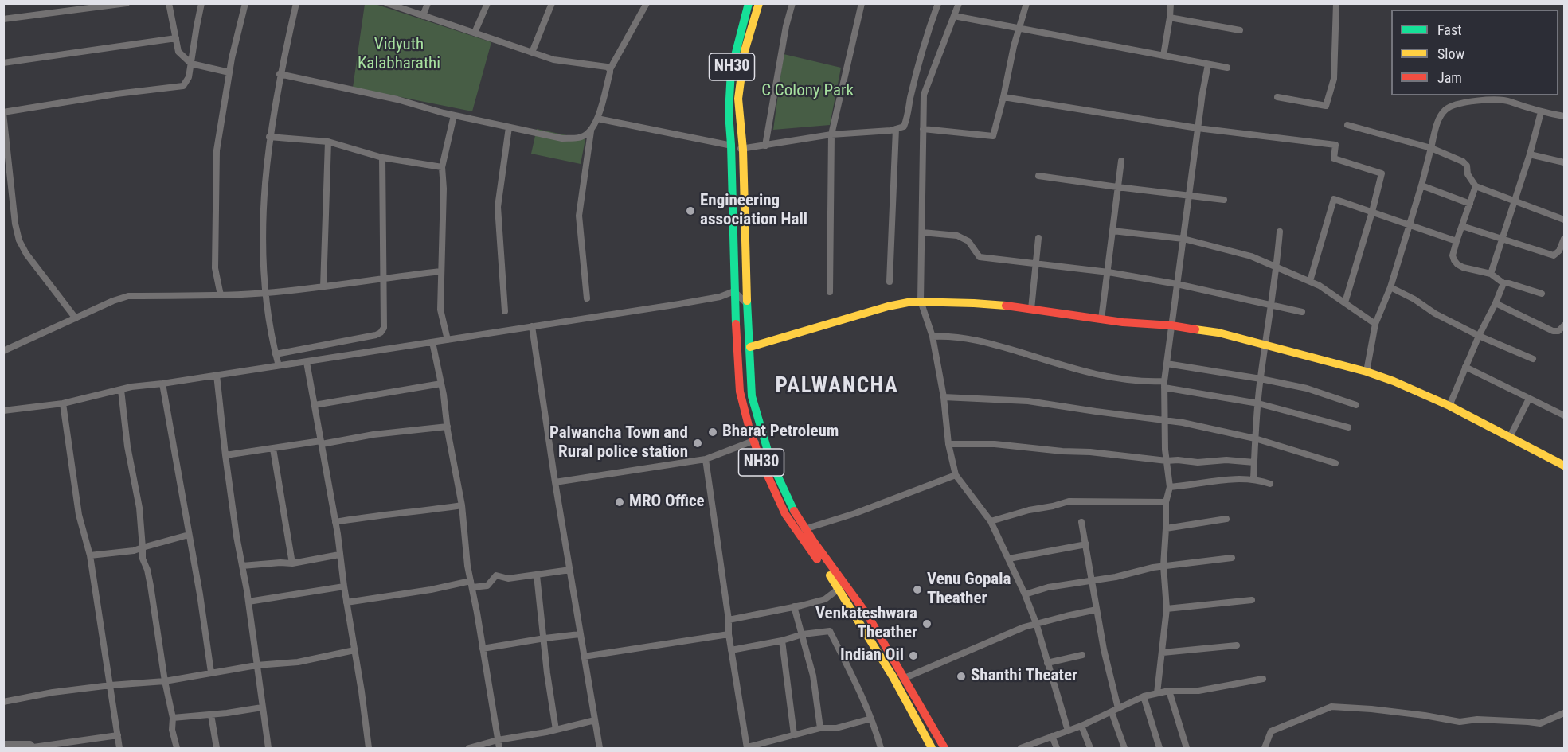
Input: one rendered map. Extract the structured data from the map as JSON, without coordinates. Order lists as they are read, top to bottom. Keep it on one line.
{"streets":{"main road":["NH30"]},"districts":["PALWANCHA"],"parks":["Vidyuth Kalabharathi","C Colony Park"],"places":["Engineering association Hall","Bharat Petroleum","Palwancha Town and Rural police station","MRO Office","Venu Gopala Theather","Venkateshwara Theather","Indian Oil","Shanthi Theater"],"legend":["Fast","Slow","Jam"]}
